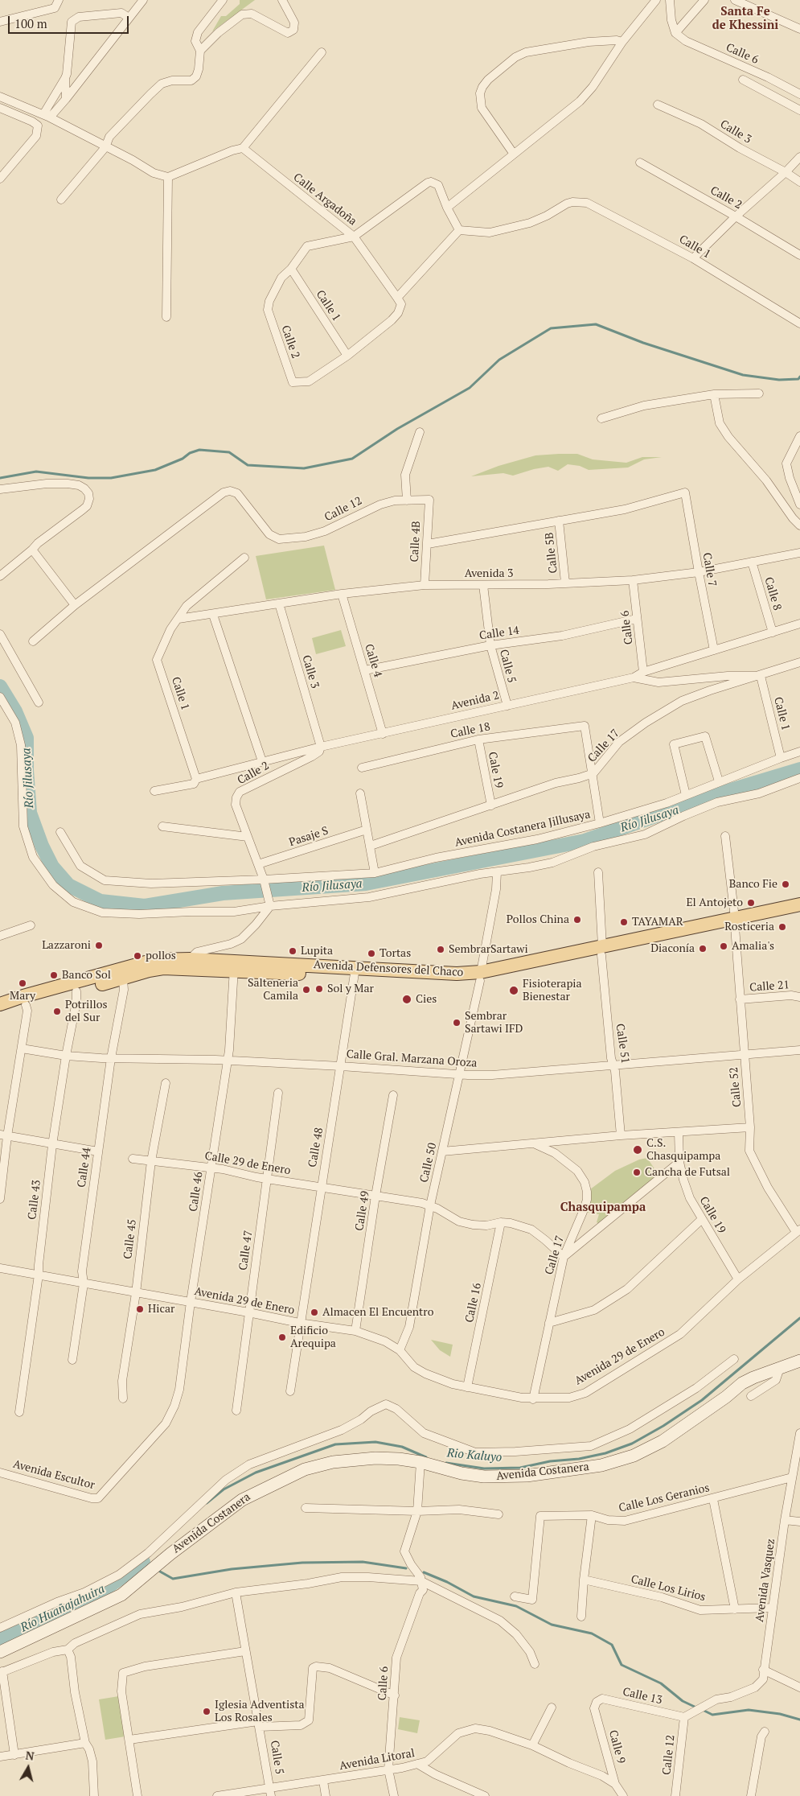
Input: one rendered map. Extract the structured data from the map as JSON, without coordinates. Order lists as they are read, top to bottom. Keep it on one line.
{"streets":{"main road":["Avenida Defensores del Chaco","Avenida Costanera"],"street":["Calle 6","Calle 3","Calle 2","Calle Argadoña","Calle 1","Calle 12","Calle 4B","Calle 5B","Calle 7","Avenida 3","Calle 8","Calle 14","Calle 4","Calle 5","Avenida 2","Calle 18","Calle 17","Cale 19","Avenida Costanera Jillusaya","Pasaje S","Calle 21","Calle 51","Calle Gral. Marzana Oroza","Calle 52","Calle 48","Calle 50","Calle 29 de Enero","Calle 44","Calle 46","Calle 43","Calle 49","Calle 19","Calle 45","Calle 47","Avenida 29 de Enero","Calle 16","Avenida Escultor","Calle Los Geranios","Avenida Vasquez","Calle Los Lirios","Calle 13","Calle 9","Avenida Litoral"]},"crossings":[["Calle 6","Avenida 3"],["Calle 6","Calle 14"],["Calle 6","Avenida 2"],["Calle 6","Avenida Litoral"],["Calle 3","Calle 2"],["Calle 3","Avenida 3"],["Calle 3","Avenida 2"],["Calle 2","Calle 1"],["Calle 2","Avenida 3"],["Calle 2","Avenida 2"],["Calle 2","Avenida Costanera Jillusaya"],["Calle 2","Pasaje S"],["Calle 1","Avenida 3"],["Calle 1","Avenida 2"],["Calle 1","Calle 17"],["Calle 1","Avenida Costanera Jillusaya"],["Calle 12","Calle 4B"],["Calle 12","Avenida Vasquez"],["Calle 12","Calle 13"],["Calle 4B","Avenida 3"],["Calle 5B","Calle 7"],["Calle 5B","Avenida 3"],["Calle 7","Avenida 3"],["Calle 7","Avenida 2"],["Avenida 3","Calle 8"],["Avenida 3","Calle 4"],["Avenida 3","Calle 5"],["Calle 8","Avenida 2"],["Calle 14","Calle 4"],["Calle 14","Calle 5"],["Calle 4","Avenida 2"],["Calle 5","Avenida 2"],["Calle 5","Avenida Litoral"],["Calle 18","Calle 17"],["Calle 18","Cale 19"],["Calle 17","Cale 19"],["Calle 17","Calle 29 de Enero"],["Calle 17","Avenida 29 de Enero"],["Avenida Defensores del Chaco","Calle 51"],["Avenida Defensores del Chaco","Calle 52"],["Avenida Defensores del Chaco","Calle 48"],["Avenida Defensores del Chaco","Calle 50"],["Avenida Defensores del Chaco","Calle 44"],["Avenida Defensores del Chaco","Calle 46"],["Avenida Defensores del Chaco","Calle 43"],["Calle 21","Calle 52"],["Calle 51","Calle Gral. Marzana Oroza"],["Calle Gral. Marzana Oroza","Calle 52"],["Calle Gral. Marzana Oroza","Calle 48"],["Calle Gral. Marzana Oroza","Calle 50"],["Calle Gral. Marzana Oroza","Calle 44"],["Calle Gral. Marzana Oroza","Calle 46"],["Calle Gral. Marzana Oroza","Calle 43"],["Calle 52","Avenida 29 de Enero"],["Calle 48","Calle 29 de Enero"],["Calle 48","Avenida 29 de Enero"],["Calle 50","Calle 29 de Enero"],["Calle 50","Avenida 29 de Enero"],["Calle 29 de Enero","Calle 46"],["Calle 29 de Enero","Calle 49"],["Calle 29 de Enero","Calle 45"],["Calle 29 de Enero","Calle 47"],["Calle 29 de Enero","Calle 16"],["Calle 44","Avenida 29 de Enero"],["Calle 46","Avenida 29 de Enero"],["Calle 46","Avenida Escultor"],["Calle 43","Avenida 29 de Enero"],["Calle 49","Avenida 29 de Enero"],["Calle 19","Avenida 29 de Enero"],["Calle 45","Avenida 29 de Enero"],["Calle 47","Avenida 29 de Enero"],["Avenida 29 de Enero","Calle 16"],["Calle Los Geranios","Avenida Vasquez"],["Avenida Vasquez","Calle Los Lirios"],["Avenida Vasquez","Calle 13"],["Calle 13","Calle 9"],["Calle 9","Avenida Litoral"]],"districts":["Santa Fe de Khessini","Chasquipampa"],"water":["Río Jilusaya","Rio Kaluyo","Río Huañajahuira"],"places":["Banco Fie","El Antojeto","Pollos China","TAYAMAR","Rosticeria","Lazzaroni","Amalia's","Diaconía","SembrarSartawi","Lupita","Tortas","pollos","Banco Sol","Mary","Sol y Mar","Salteneria Camila","Fisioterapia Bienestar","Cies","Potrillos del Sur","Sembrar Sartawi IFD","C.S. Chasquipampa","Cancha de Futsal","Hicar","Almacen El Encuentro","Edificio Arequipa","Iglesia Adventista Los Rosales"],"scale_bar":"100 m","north":"top"}
